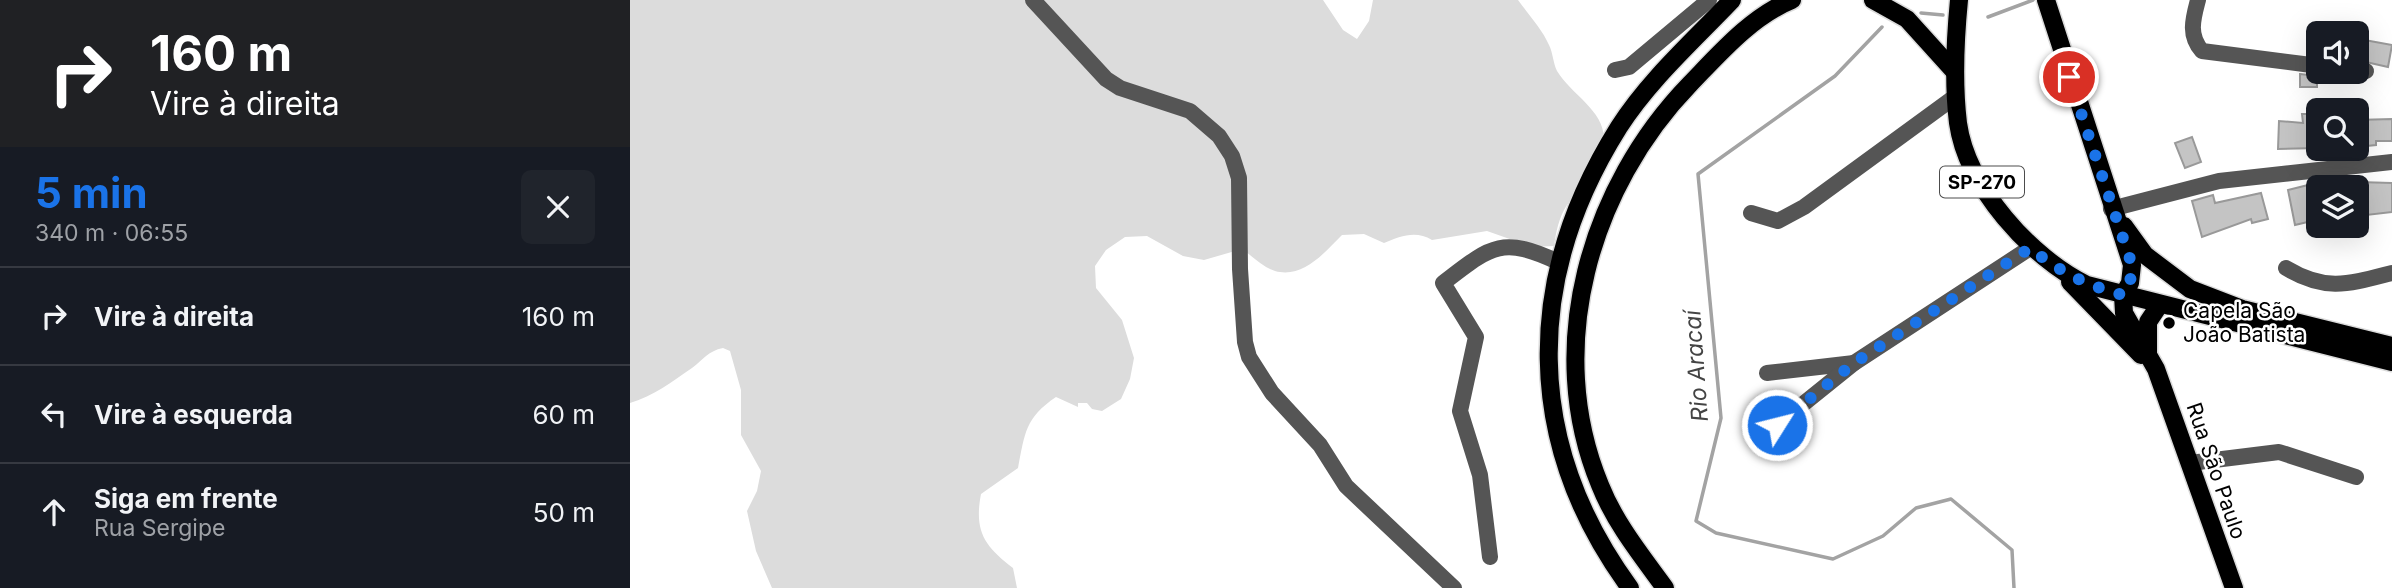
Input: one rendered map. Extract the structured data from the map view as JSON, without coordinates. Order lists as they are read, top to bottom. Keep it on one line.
{"streets":{"main road":["SP-270","Rua São Paulo"]},"water":["Rio Aracaí"],"places":["Capela São João Batista"],"page":{"turn":["160 m","Vire à direita"],"heading":["5 min","340 m · 06:55"],"list":[{"name":"Vire à direita","value":"160 m"},{"name":"Vire à esquerda","value":"60 m"},{"name":"Siga em frente","note":"Rua Sergipe","value":"50 m"}]}}
